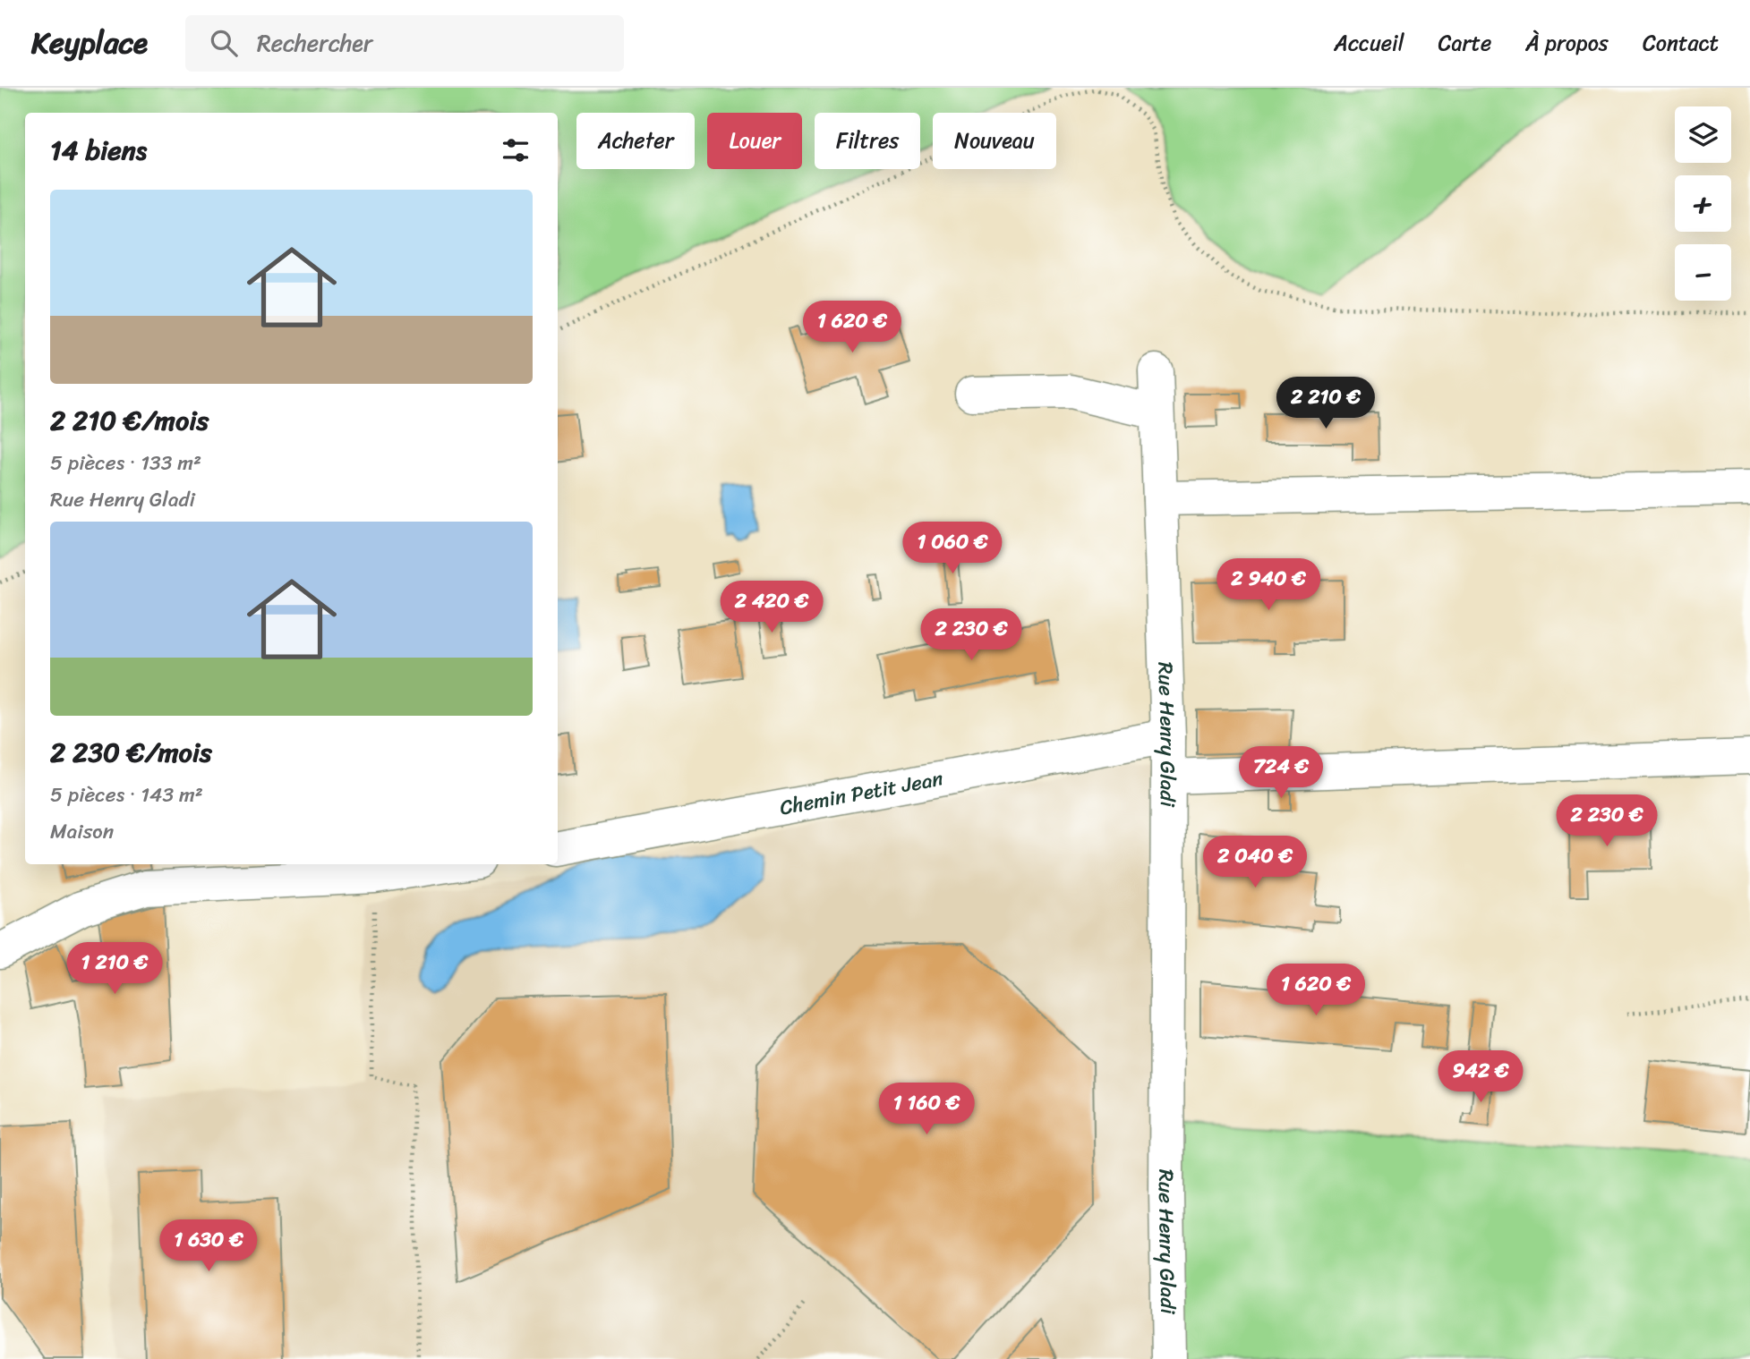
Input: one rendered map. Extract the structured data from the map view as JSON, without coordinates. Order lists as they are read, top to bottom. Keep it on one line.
{"streets":{"street":["Rue Henry Gladi","Chemin Petit Jean"]},"crossings":[["Rue Henry Gladi","Chemin Petit Jean"]],"page":{"header":"Keyplace","search":"Rechercher","nav":["Accueil","Carte","À propos","Contact"],"map_buttons":["+","−"],"chip":["Acheter","Louer","Filtres","Nouveau"],"heading":"14 biens","list":[{"name":"2 210 €/mois","note":"5 pièces · 133 m² · Rue Henry Gladi"},{"name":"2 230 €/mois","note":"5 pièces · 143 m² · Maison"}],"price":["1 620 €","2 210 €","1 060 €","2 940 €","2 420 €","2 230 €","724 €","2 230 €","2 040 €","1 210 €","1 620 €","942 €","1 160 €","1 630 €"]}}
